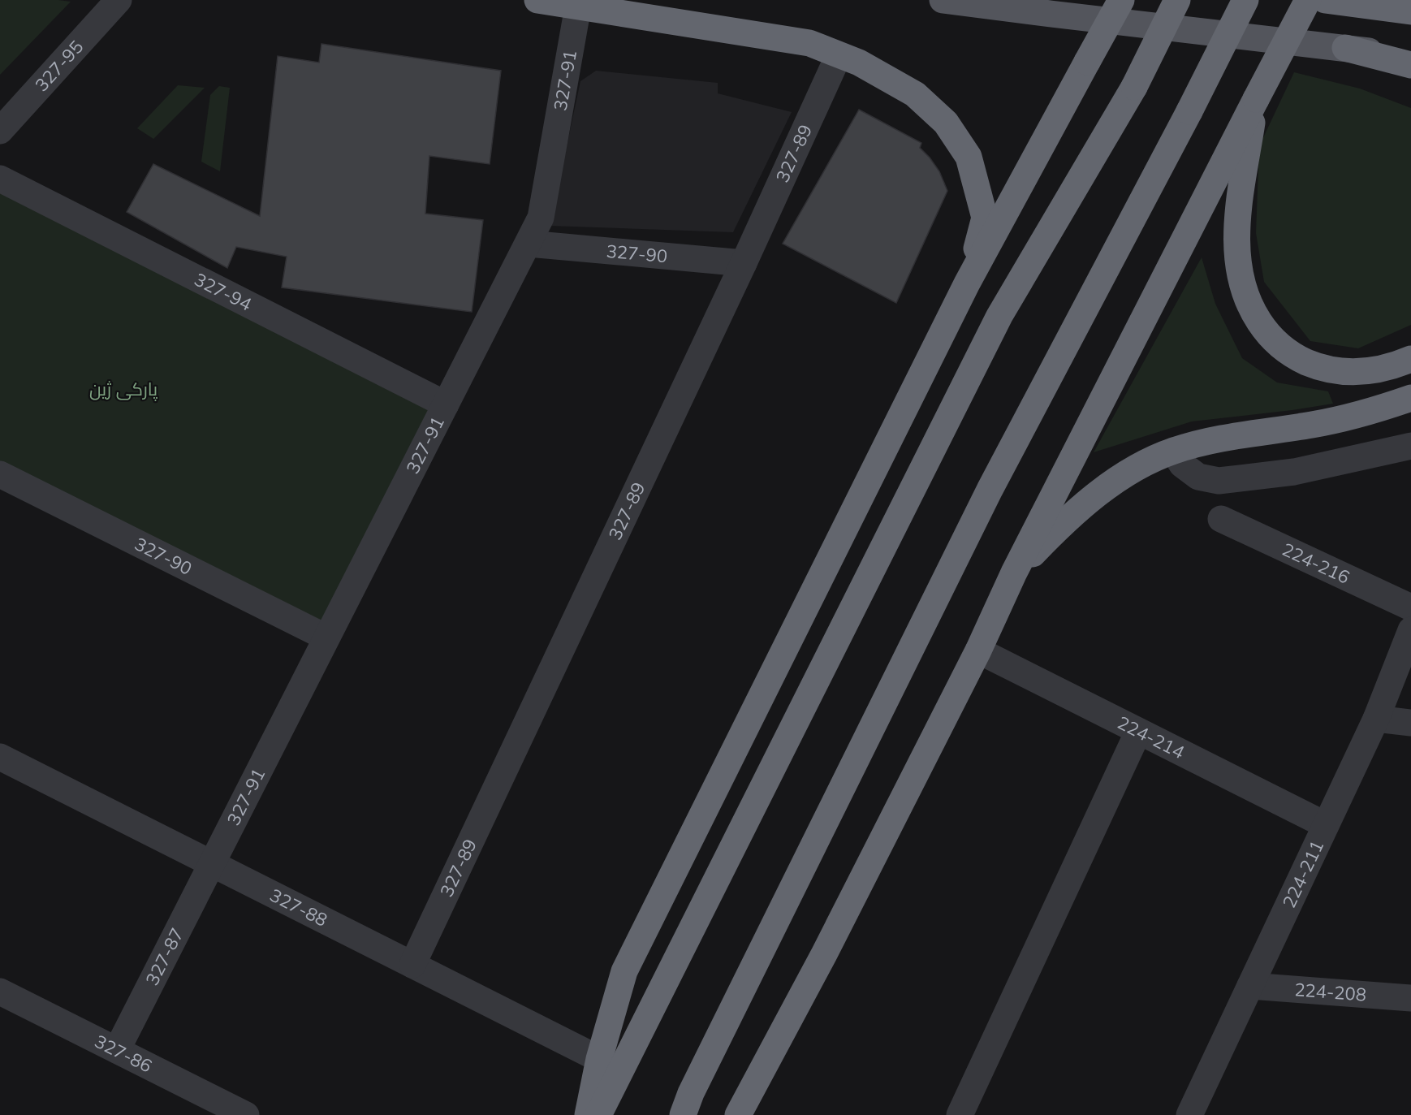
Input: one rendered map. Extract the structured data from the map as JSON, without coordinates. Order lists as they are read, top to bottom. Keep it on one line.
{"streets":{"street":["327-95","327-91","327-89","327-90","327-94","224-216","224-214","224-211","327-88","327-87","224-208","327-86"]},"crossings":[["327-91","327-90"],["327-91","327-94"],["327-91","327-88"],["327-91","327-87"],["327-89","327-90"],["327-89","327-88"],["224-214","224-211"],["224-211","224-208"],["327-88","327-87"],["327-87","327-86"]],"parks":["پارکی ژین"]}
